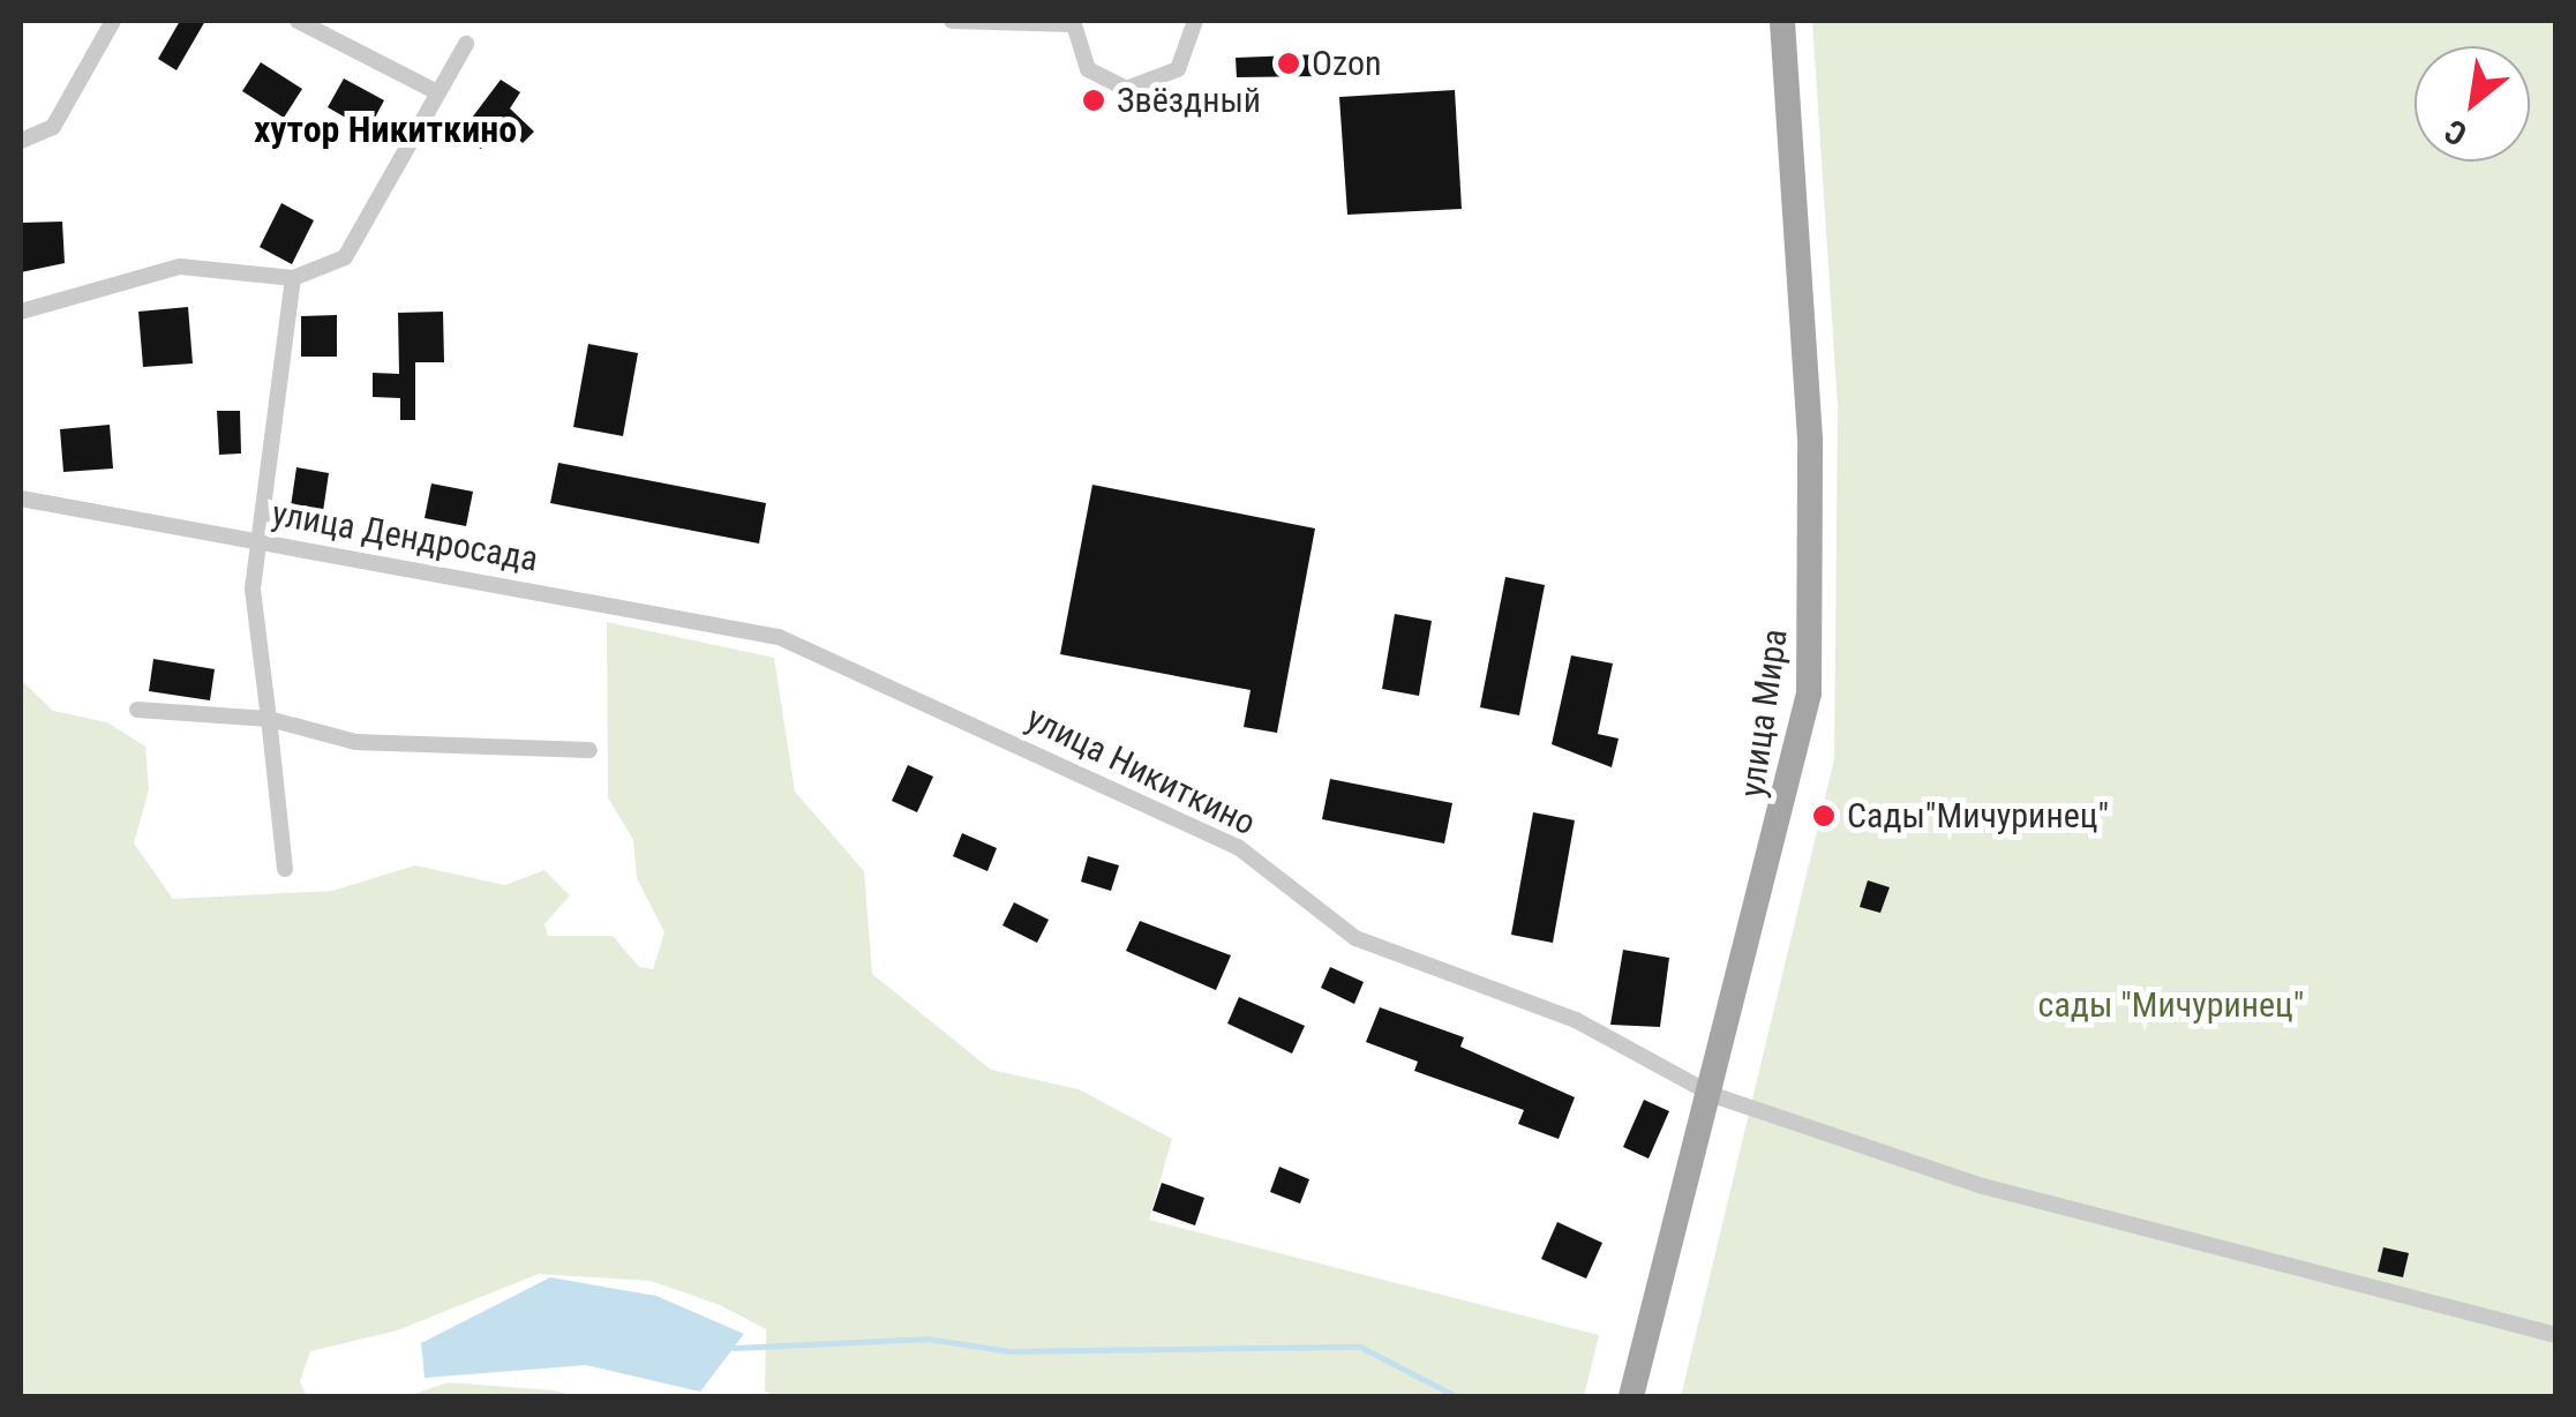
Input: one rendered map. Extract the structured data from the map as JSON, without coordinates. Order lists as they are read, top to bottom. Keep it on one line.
{"streets":{"main road":["улица Мира"],"street":["улица Дендросада","улица Никиткино"]},"crossings":[["улица Дендросада","улица Никиткино"],["улица Мира","улица Никиткино"]],"districts":["хутор Никиткино"],"parks":["сады \"Мичуринец\""],"places":["Ozon","Звёздный","Сады\"Мичуринец\""],"north":"bottom left"}
